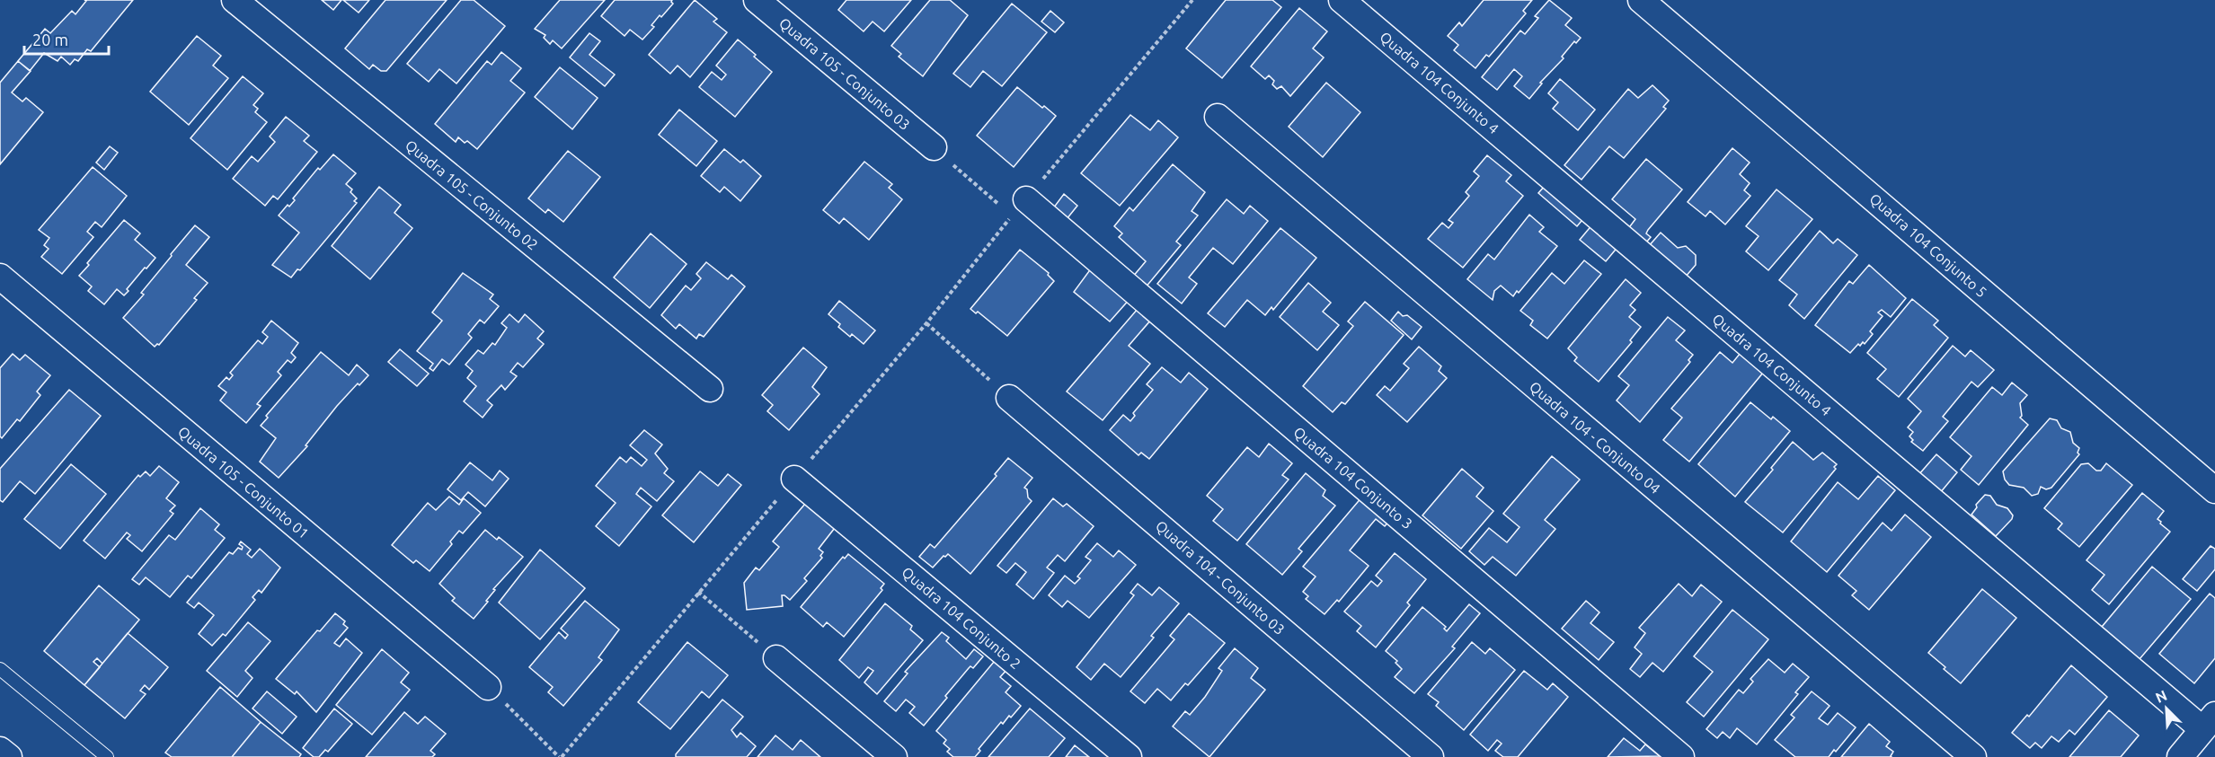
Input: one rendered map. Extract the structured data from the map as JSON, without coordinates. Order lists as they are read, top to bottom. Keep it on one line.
{"streets":{"street":["Quadra 105 - Conjunto 03","Quadra 104 Conjunto 4","Quadra 105 - Conjunto 02","Quadra 104 Conjunto 5","Quadra 104 - Conjunto 04","Quadra 104 Conjunto 3","Quadra 105 - Conjunto 01","Quadra 104 - Conjunto 03","Quadra 104 Conjunto 2"]},"scale_bar":"20 m","north":"top left"}
